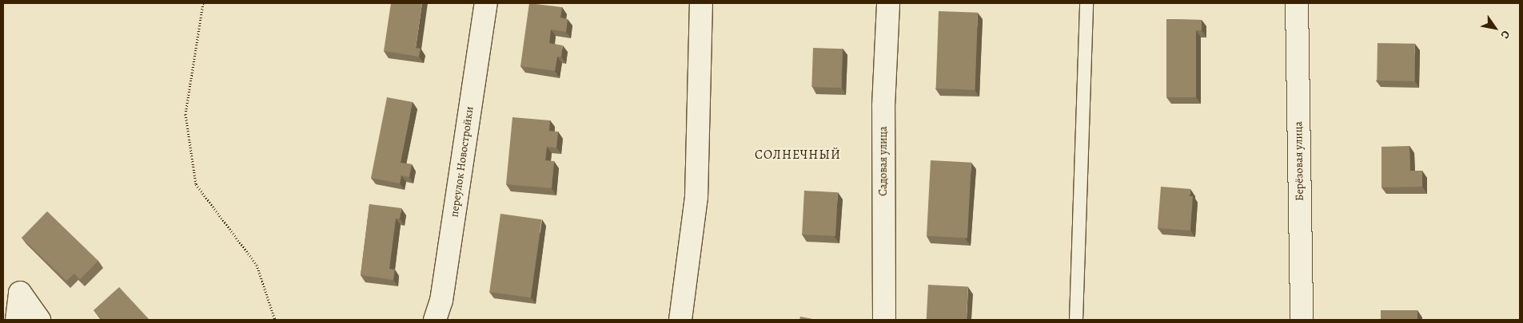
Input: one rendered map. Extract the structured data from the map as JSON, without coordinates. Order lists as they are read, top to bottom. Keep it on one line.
{"streets":{"street":["Садовая улица","Берёзовая улица","переулок Новостройки"]},"districts":["СОЛНЕЧНЫЙ"],"north":"bottom right"}
